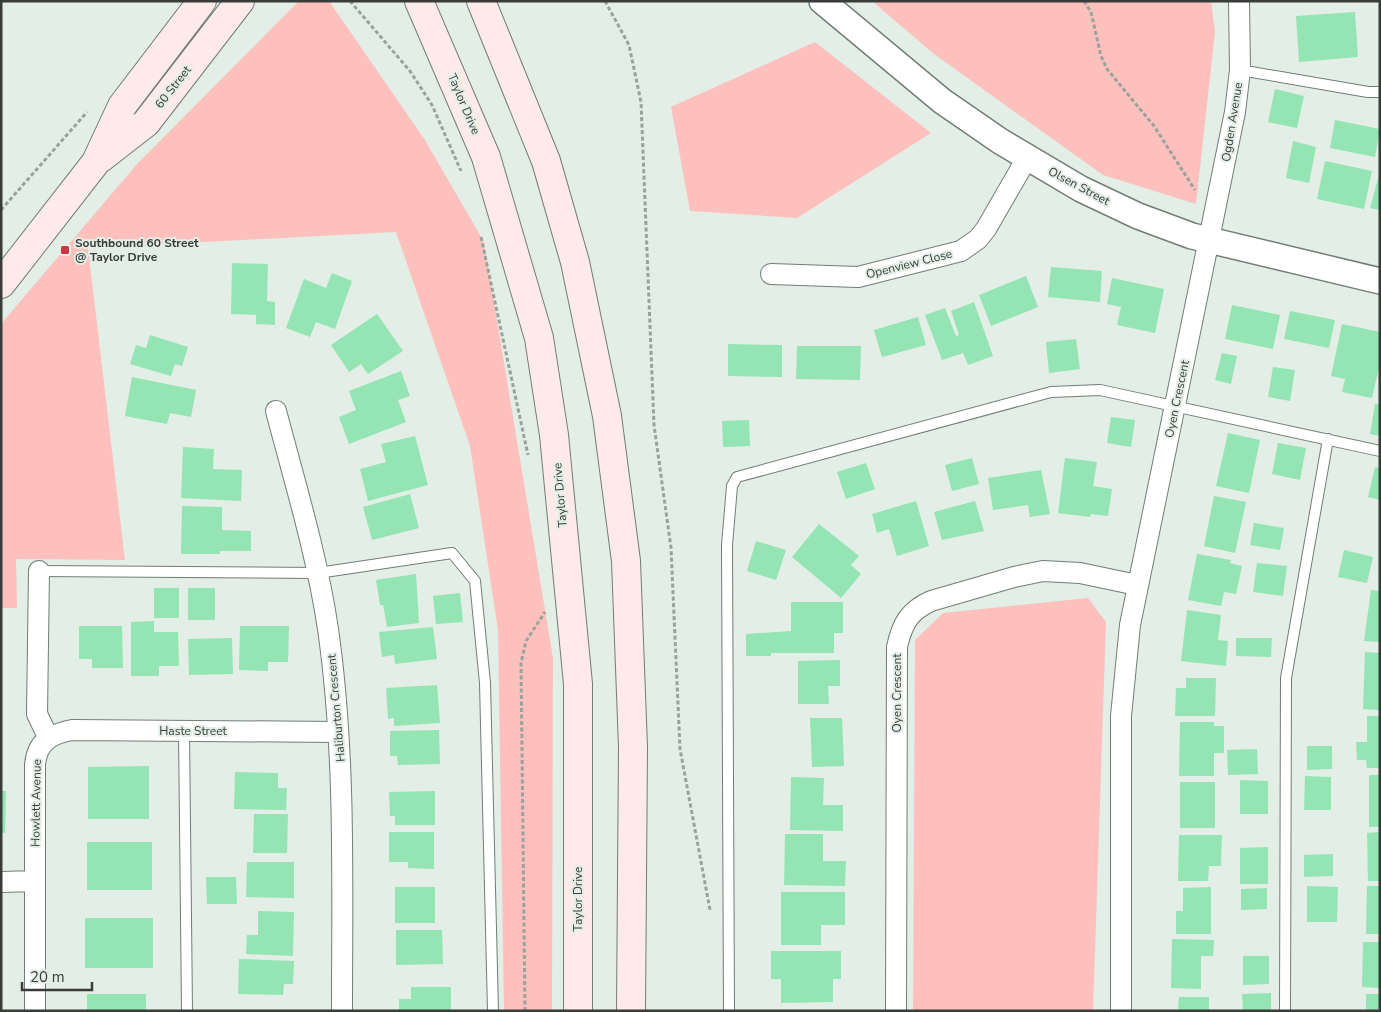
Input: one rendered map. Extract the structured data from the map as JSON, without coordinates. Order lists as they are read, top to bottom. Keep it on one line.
{"streets":{"main road":["60 Street","Taylor Drive"],"street":["Ogden Avenue","Olsen Street","Openview Close","Oyen Crescent","Haliburton Crescent","Haste Street","Howlett Avenue"]},"crossings":[["Ogden Avenue","Olsen Street"],["Ogden Avenue","Oyen Crescent"],["Olsen Street","Openview Close"],["Olsen Street","Oyen Crescent"],["Haliburton Crescent","Haste Street"],["Haste Street","Howlett Avenue"]],"places":{"transit":["Southbound 60 Street @ Taylor Drive"]},"scale_bar":"20 m"}
